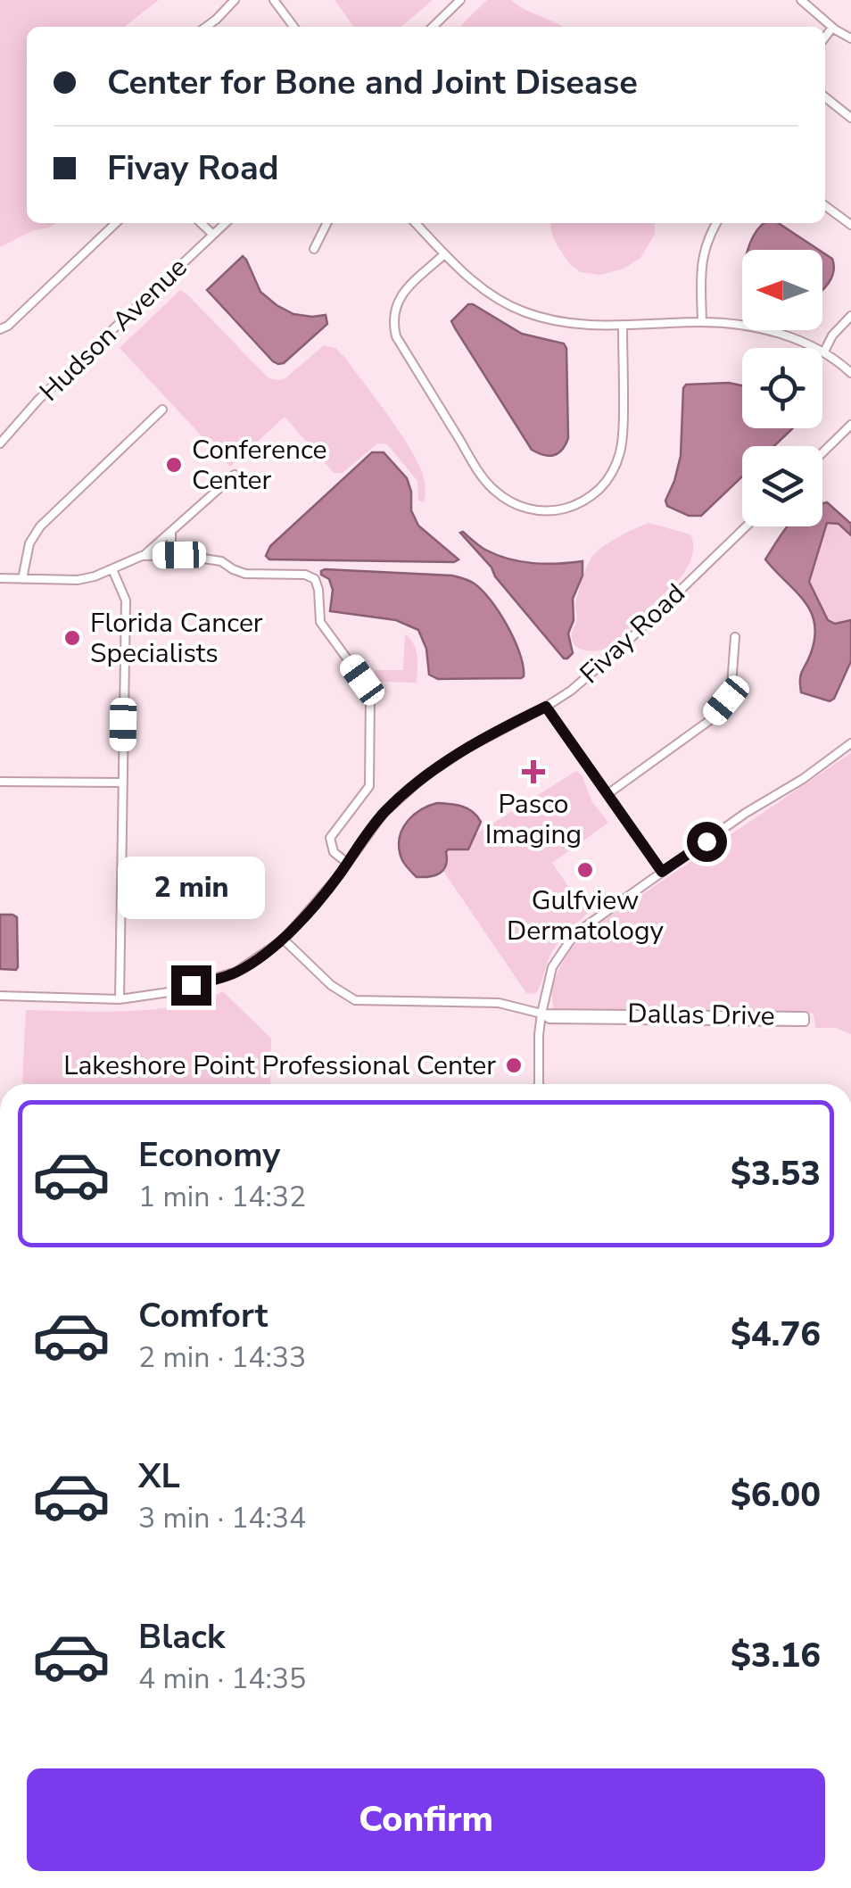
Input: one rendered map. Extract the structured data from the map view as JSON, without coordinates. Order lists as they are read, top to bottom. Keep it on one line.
{"streets":{"street":["Hudson Avenue","Fivay Road","Dallas Drive"]},"places":{"other":["Conference Center","Florida Cancer Specialists","Gulfview Dermatology","Lakeshore Point Professional Center"],"health":["Pasco Imaging"]},"north":"left","page":{"banner":["Center for Bone and Joint Disease","Fivay Road"],"bubble":"2 min","list":[{"name":"Economy","note":"1 min · 14:32","value":"$3.53"},{"name":"Comfort","note":"2 min · 14:33","value":"$4.76"},{"name":"XL","note":"3 min · 14:34","value":"$6.00"},{"name":"Black","note":"4 min · 14:35","value":"$3.16"}],"buttons":"Confirm"}}
